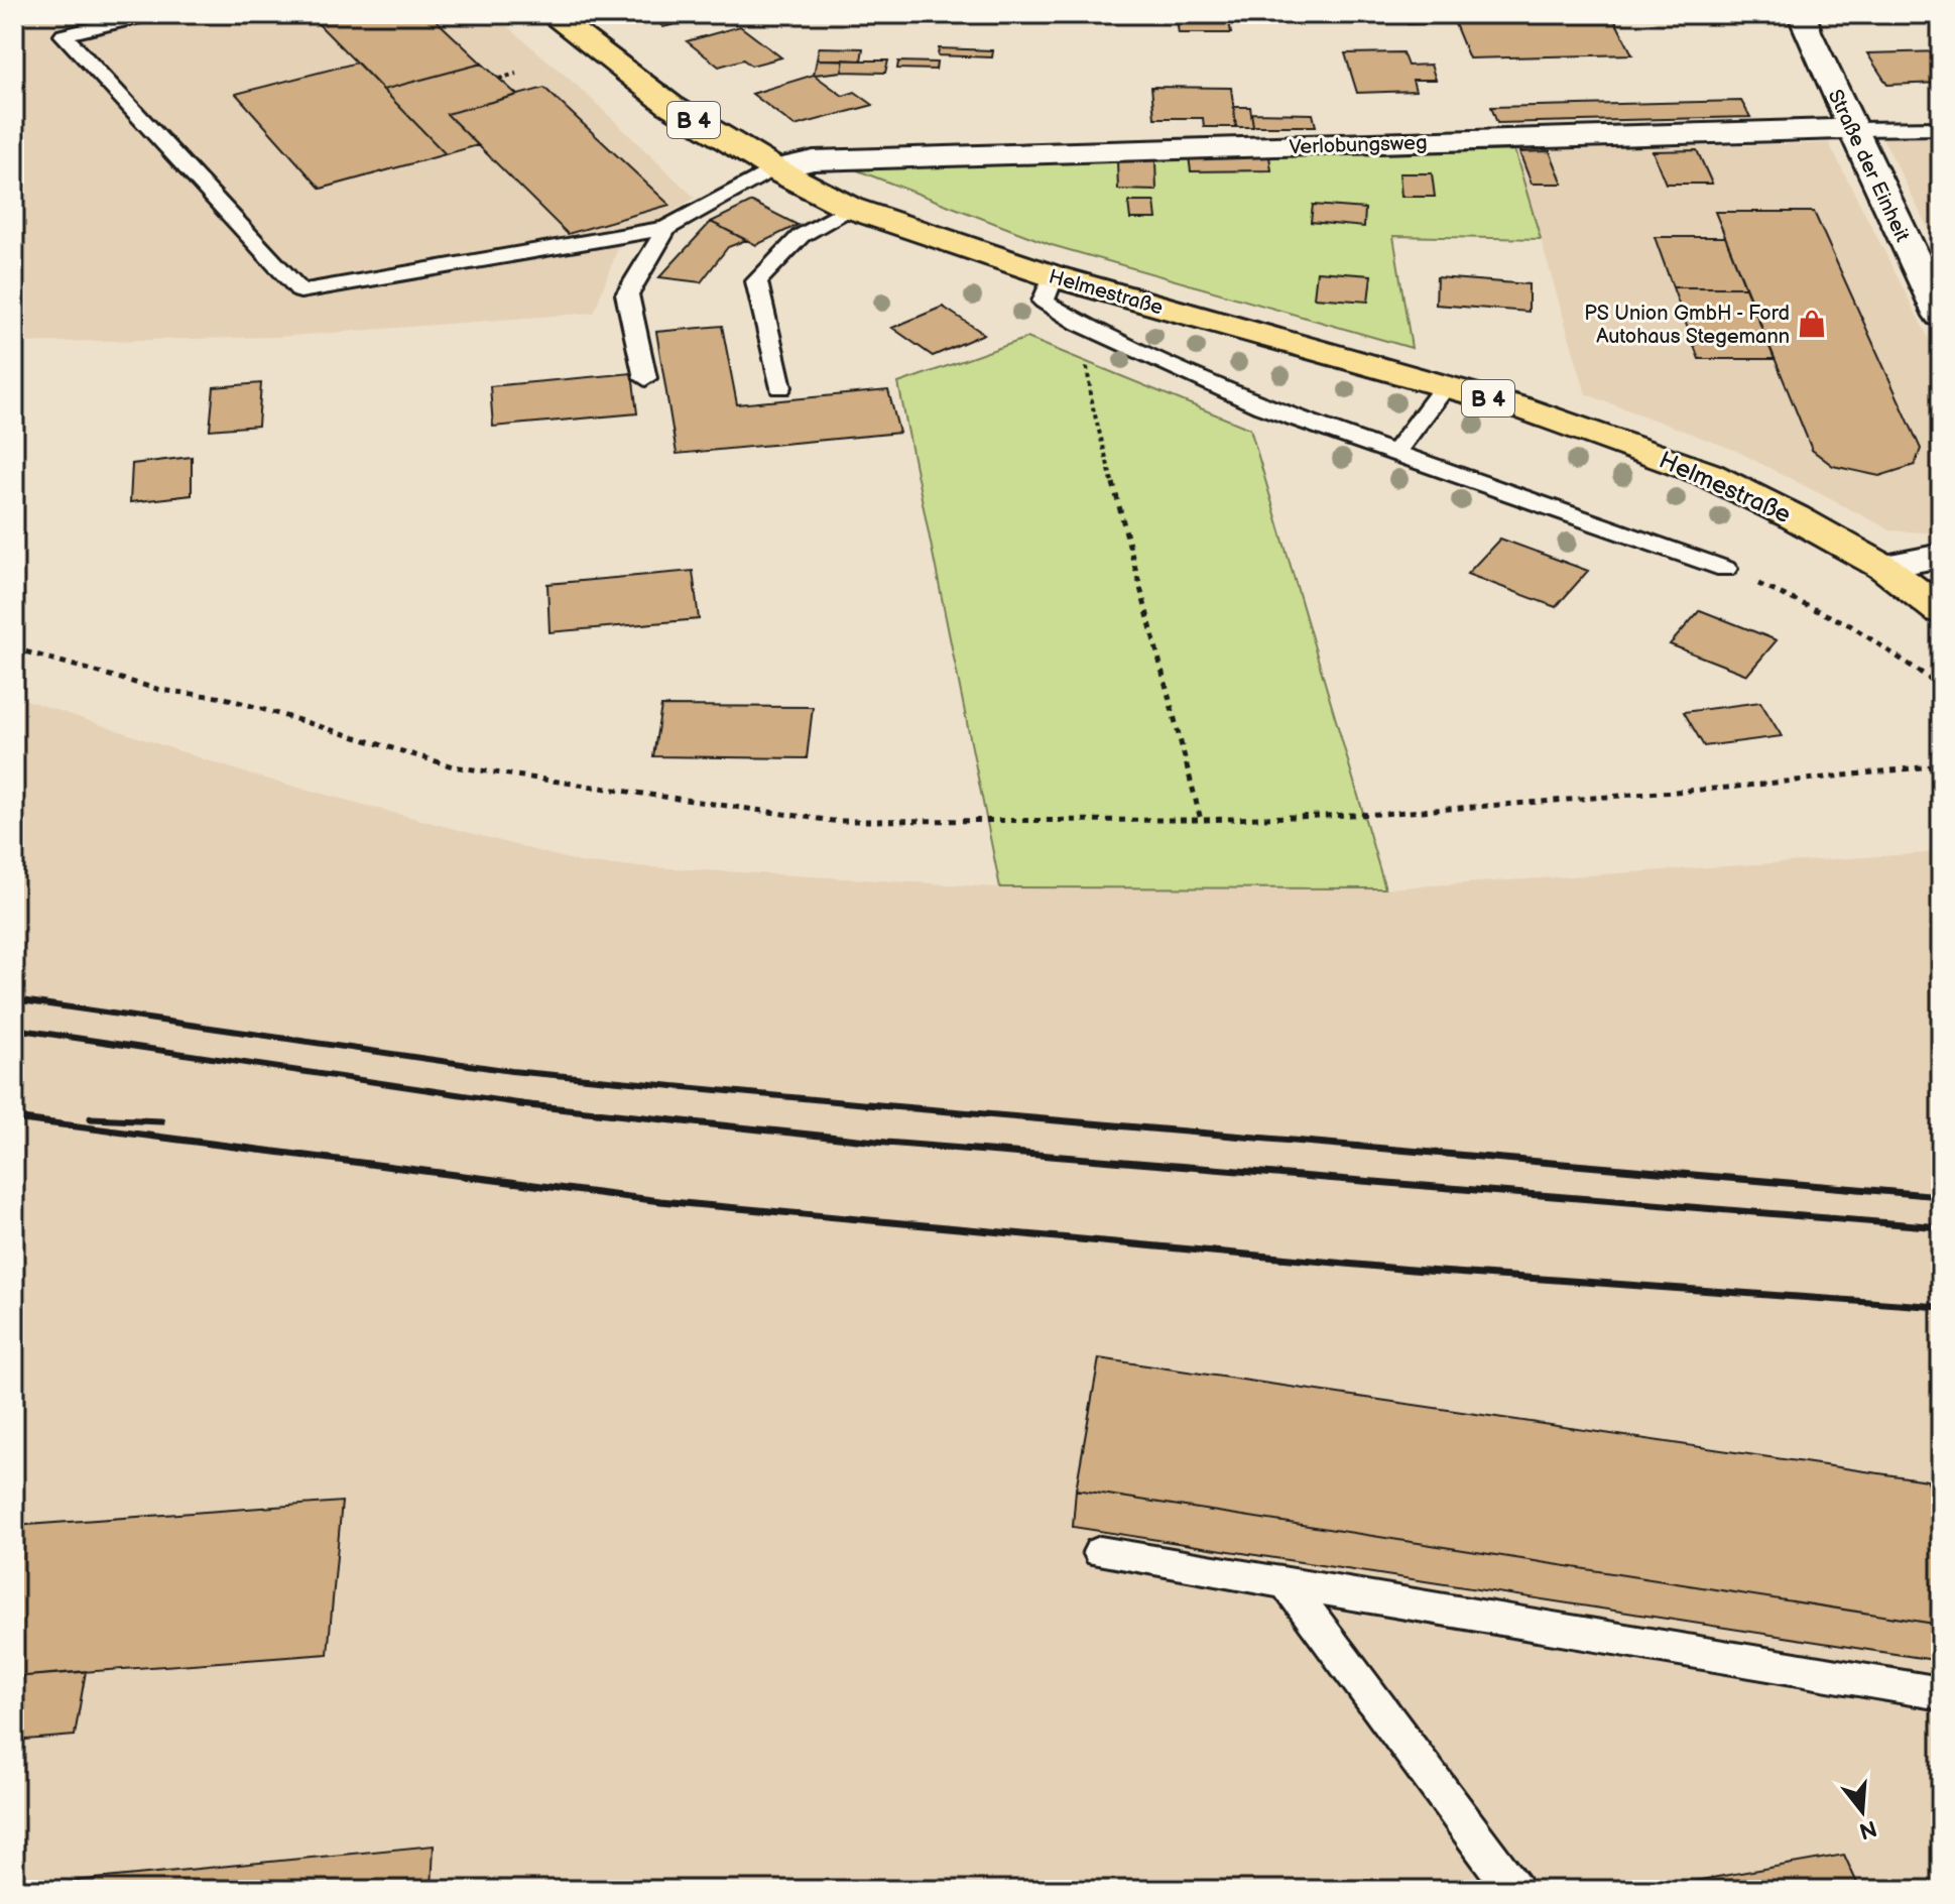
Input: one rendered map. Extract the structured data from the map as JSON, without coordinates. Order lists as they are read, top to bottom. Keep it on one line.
{"streets":{"main road":["B 4","Helmestraße"],"street":["Verlobungsweg","Straße der Einheit"]},"crossings":[["Verlobungsweg","Straße der Einheit"],["Verlobungsweg","Helmestraße"]],"places":{"shop":["PS Union GmbH - Ford Autohaus Stegemann"]},"north":"bottom"}
